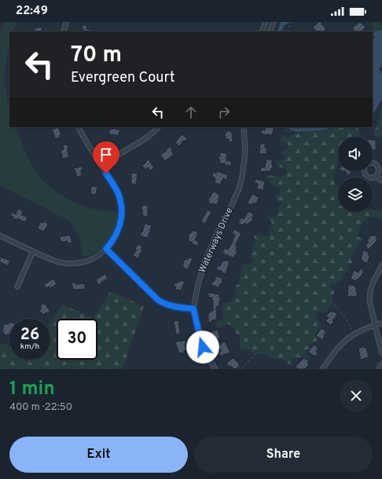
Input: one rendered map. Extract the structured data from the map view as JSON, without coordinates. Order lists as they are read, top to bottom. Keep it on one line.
{"streets":{"street":["Waterways Drive"]},"page":{"status":"22:49","turn":["70 m","Evergreen Court"],"speed":"26 km/h","limit":"30","heading":["1 min","400 m · 22:50"],"buttons":["Exit","Share"]}}
